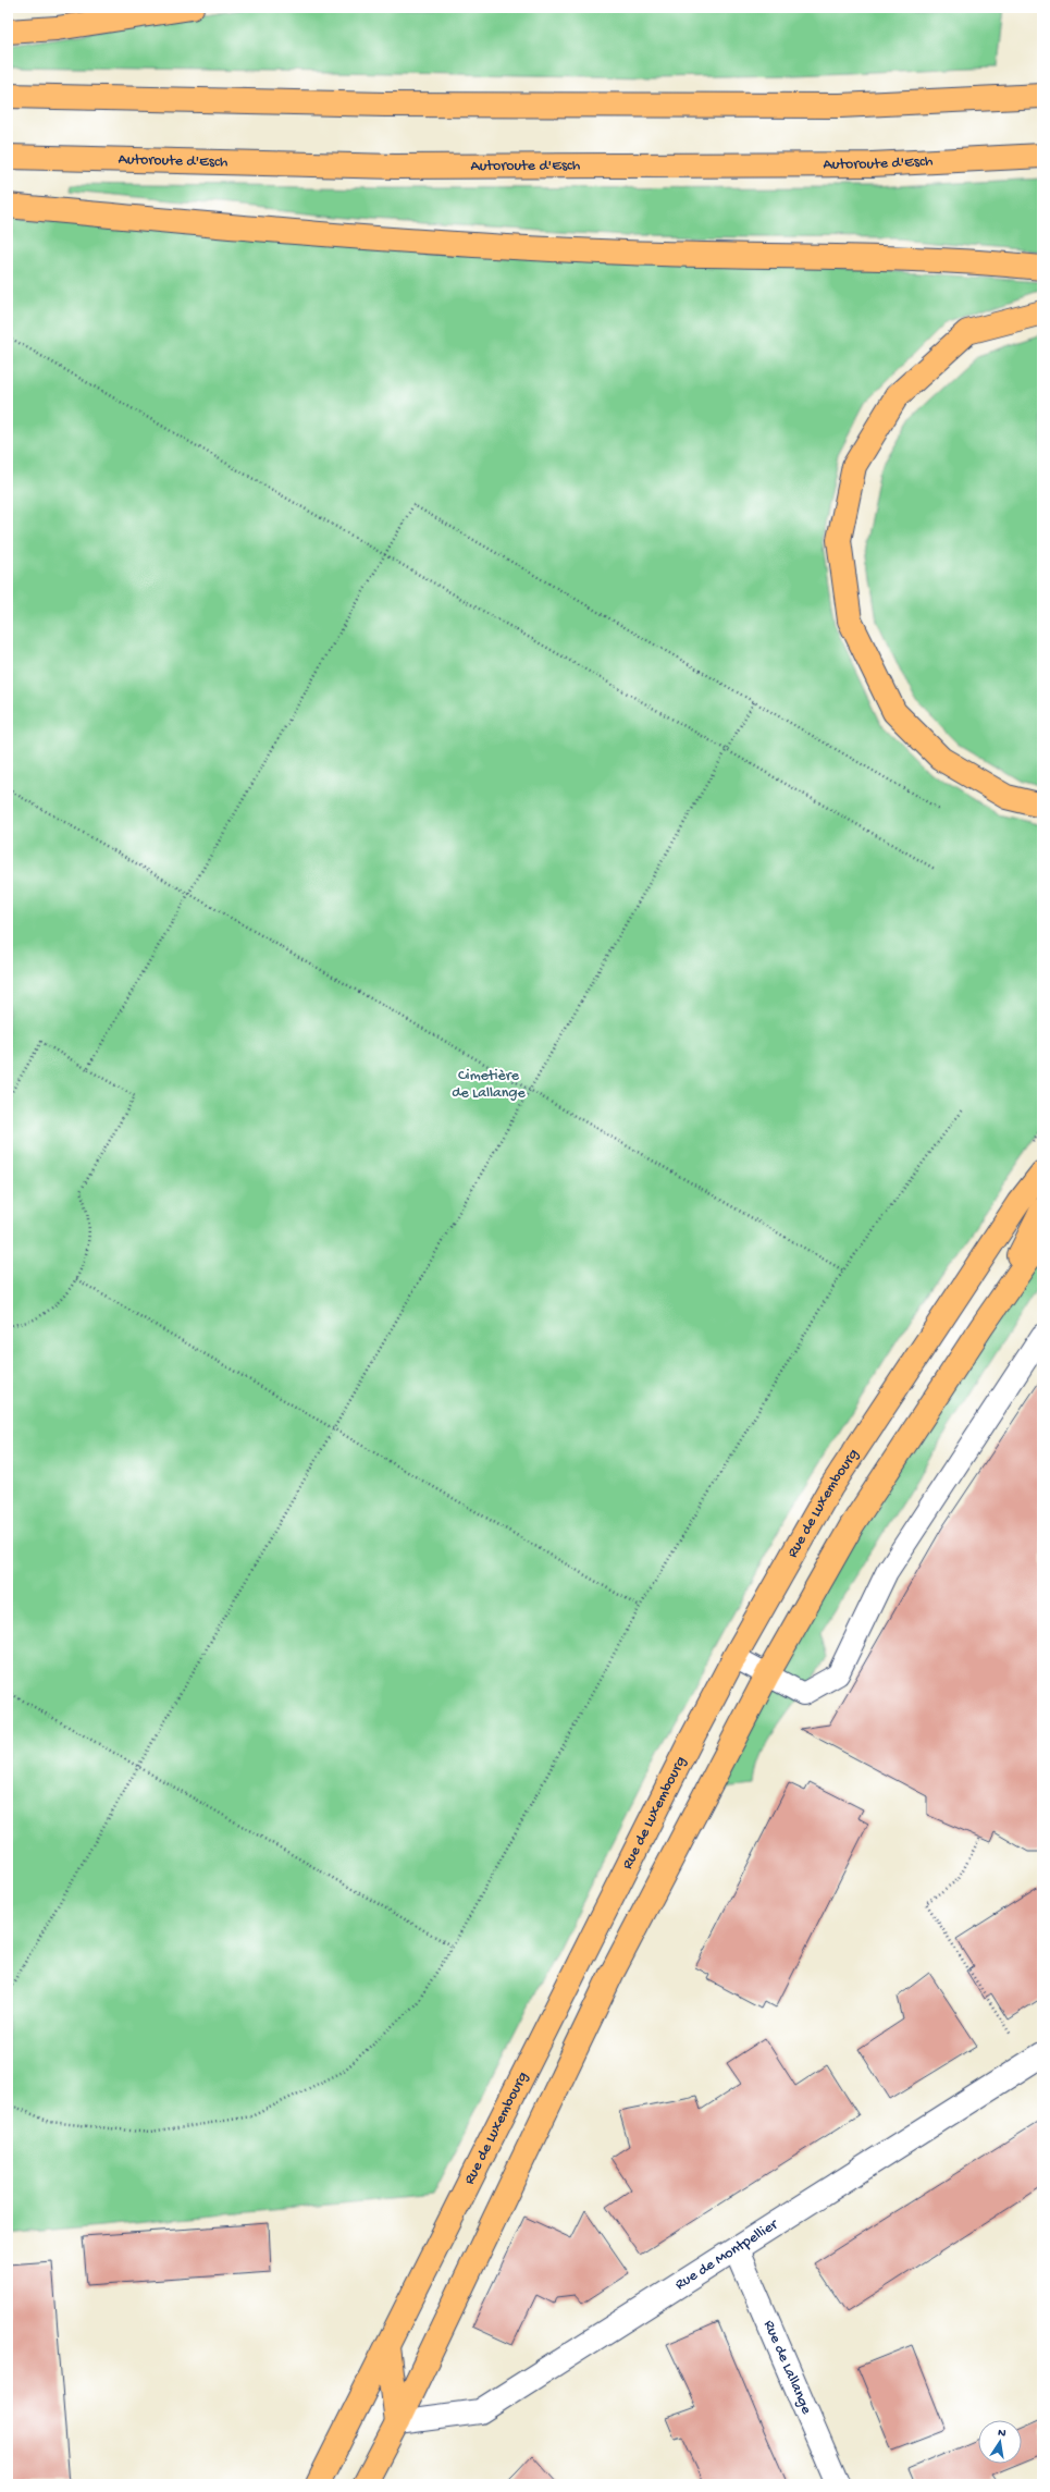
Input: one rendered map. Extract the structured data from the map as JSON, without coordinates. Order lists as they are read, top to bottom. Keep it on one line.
{"streets":{"main road":["Autoroute d'Esch","Rue de Luxembourg"],"street":["Rue de Montpellier","Rue de Lallange"]},"crossings":[["Rue de Montpellier","Rue de Lallange"]],"parks":["Cimetière de Lallange"],"north":"top"}
